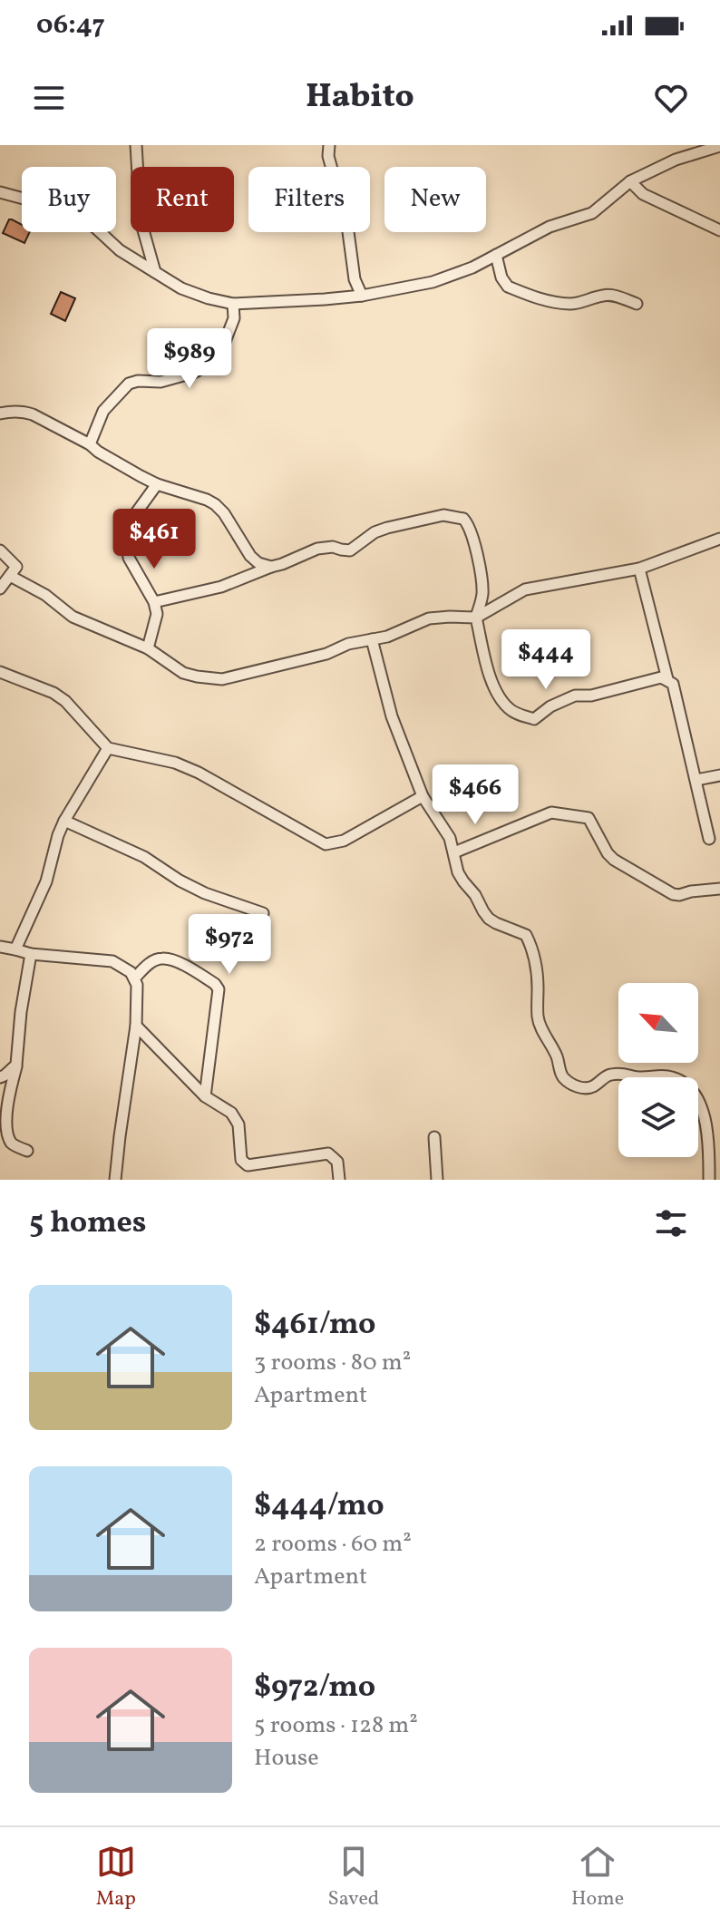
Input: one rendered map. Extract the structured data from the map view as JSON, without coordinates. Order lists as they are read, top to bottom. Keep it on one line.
{"north":"top left","page":{"status":"06:47","header":"Habito","chip":["Buy","Rent","Filters","New"],"price":["$989","$461","$444","$466","$972"],"heading":"5 homes","list":[{"name":"$461/mo","note":"3 rooms · 80 m² · Apartment"},{"name":"$444/mo","note":"2 rooms · 60 m² · Apartment"},{"name":"$972/mo","note":"5 rooms · 128 m² · House"}],"tabs":["Map","Saved","Home"]}}
